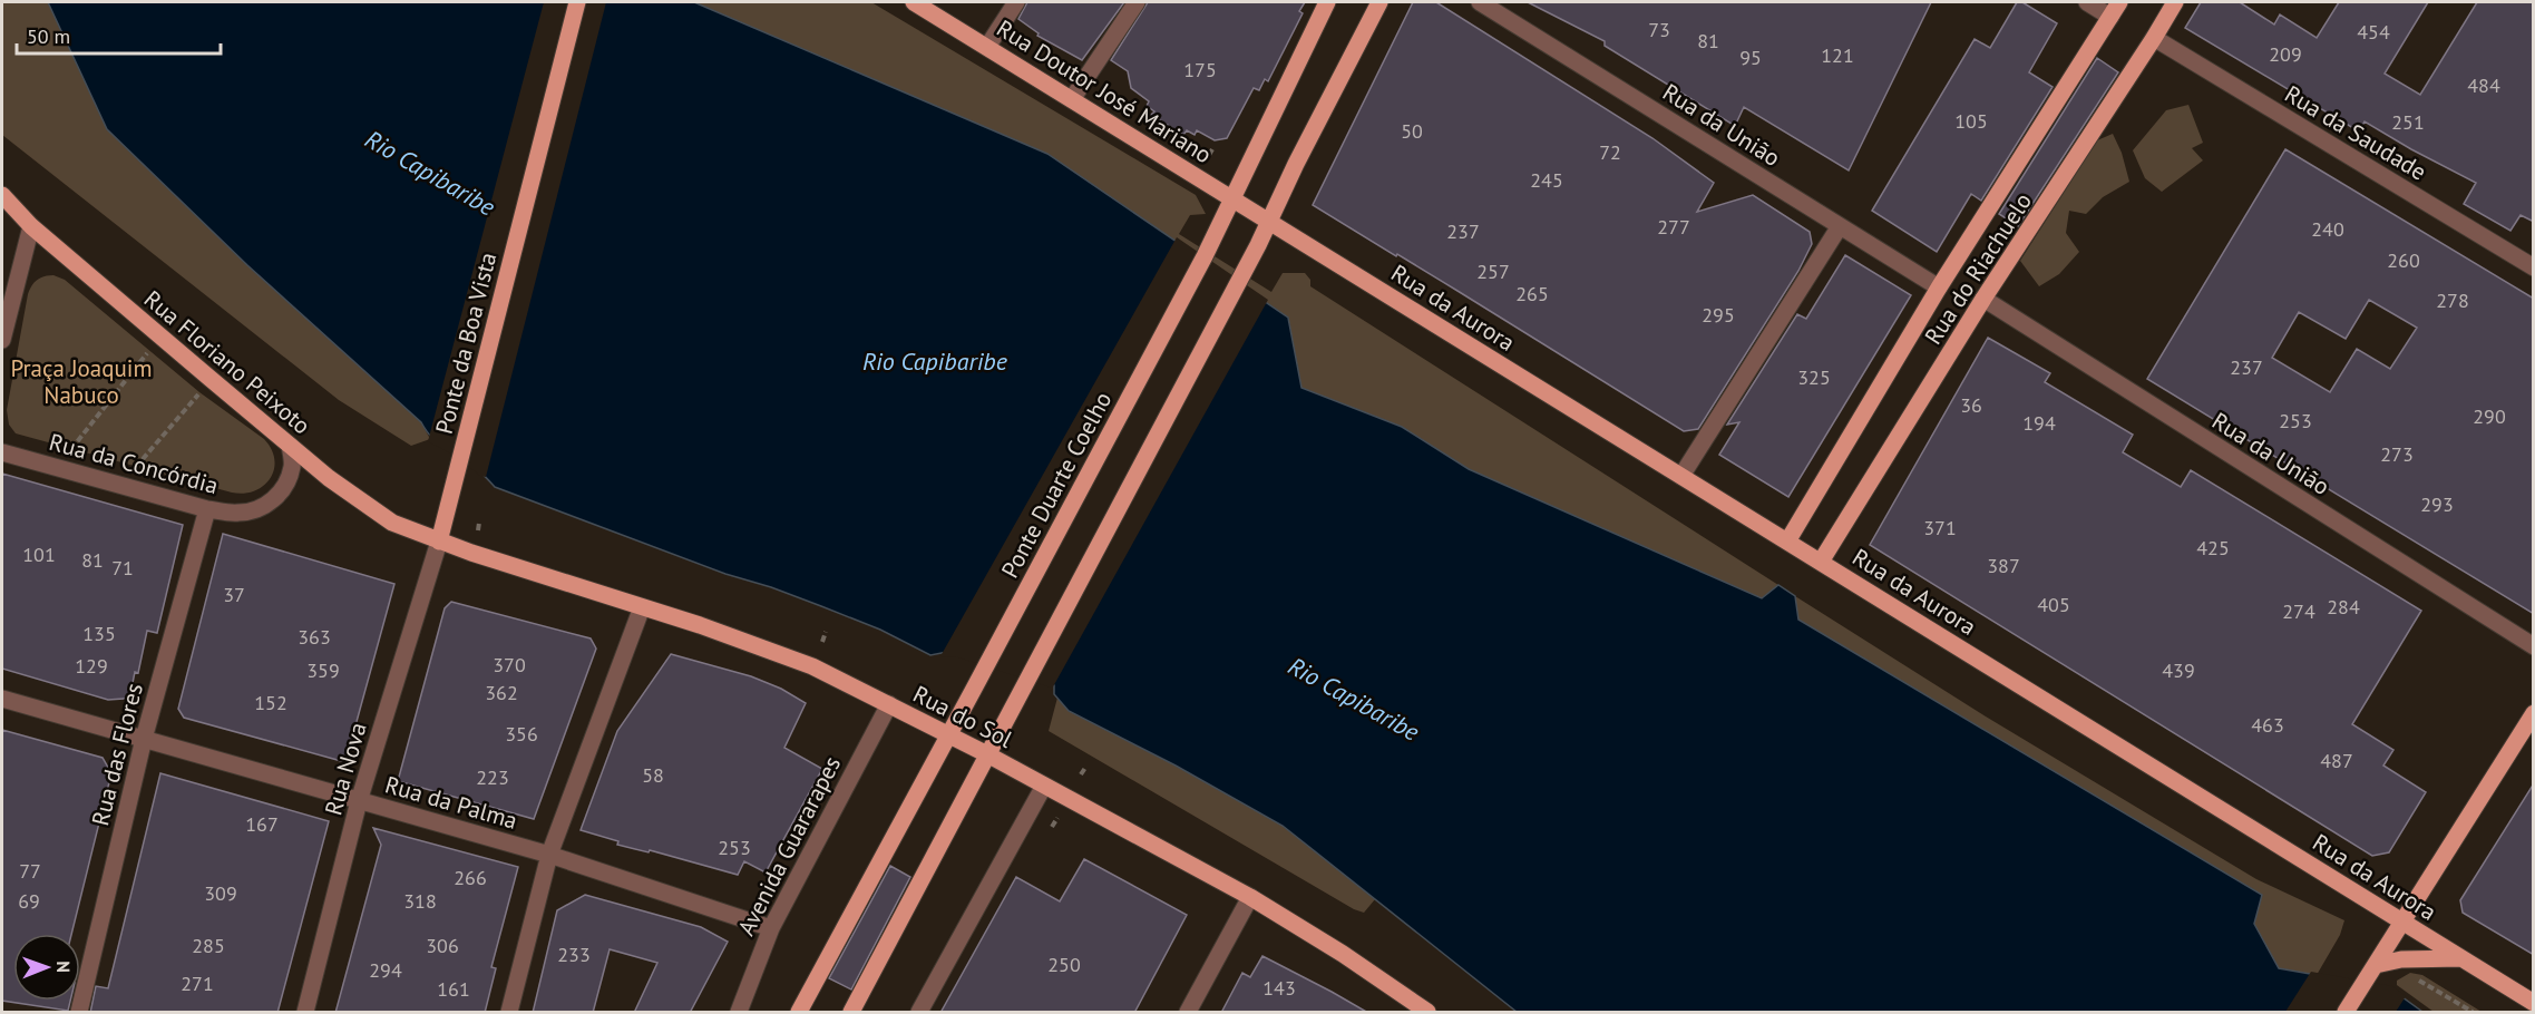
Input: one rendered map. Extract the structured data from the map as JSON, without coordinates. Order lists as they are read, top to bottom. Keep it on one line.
{"streets":{"main road":["Rua Doutor José Mariano","Rua do Riachuelo","Rua da Aurora","Ponte da Boa Vista","Rua Floriano Peixoto","Ponte Duarte Coelho","Rua do Sol"],"street":["Rua da União","Rua da Saudade","Rua da Concórdia","Rua das Flores","Rua Nova","Rua da Palma","Avenida Guararapes"]},"crossings":[["Rua Doutor José Mariano","Rua da Aurora"],["Rua Doutor José Mariano","Ponte Duarte Coelho"],["Rua da União","Rua do Riachuelo"],["Rua da Saudade","Rua do Riachuelo"],["Rua do Riachuelo","Rua da Aurora"],["Ponte da Boa Vista","Rua Floriano Peixoto"],["Ponte da Boa Vista","Rua do Sol"],["Ponte da Boa Vista","Rua Nova"],["Rua Floriano Peixoto","Rua da Concórdia"],["Rua Floriano Peixoto","Rua do Sol"],["Rua Floriano Peixoto","Rua Nova"],["Rua da Concórdia","Rua das Flores"],["Ponte Duarte Coelho","Rua do Sol"],["Rua do Sol","Rua Nova"],["Rua do Sol","Avenida Guararapes"],["Rua das Flores","Rua da Palma"],["Rua Nova","Rua da Palma"],["Rua da Palma","Avenida Guararapes"]],"water":["Rio Capibaribe"],"parks":["Praça Joaquim Nabuco"],"house_numbers":["73","454","81","209","121","95","175","484","105","251","50","72","245","277","240","237","260","257","265","278","295","237","325","36","290","253","194","273","293","371","425","101","81","387","71","37","405","284","274","135","363","370","129","359","439","362","152","463","356","487","58","223","167","253","77","266","309","69","318","285","306","233","250","294","271","143","161"],"scale_bar":"50 m","north":"right"}
